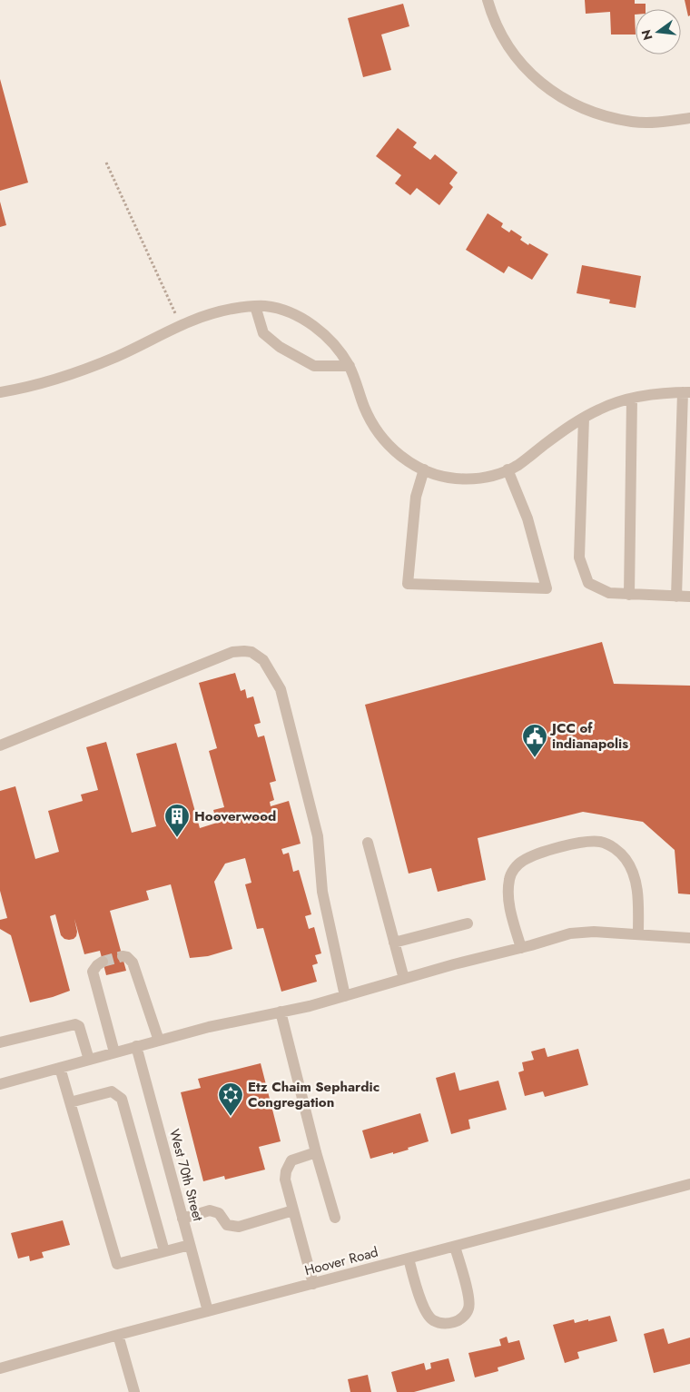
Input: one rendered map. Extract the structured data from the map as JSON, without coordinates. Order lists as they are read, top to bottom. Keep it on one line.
{"streets":{"street":["West 70th Street","Hoover Road"]},"crossings":[["West 70th Street","Hoover Road"]],"places":{"public building":["JCC of indianapolis"],"building":["Hooverwood"],"synagogue":["Etz Chaim Sephardic Congregation"]},"north":"left"}
